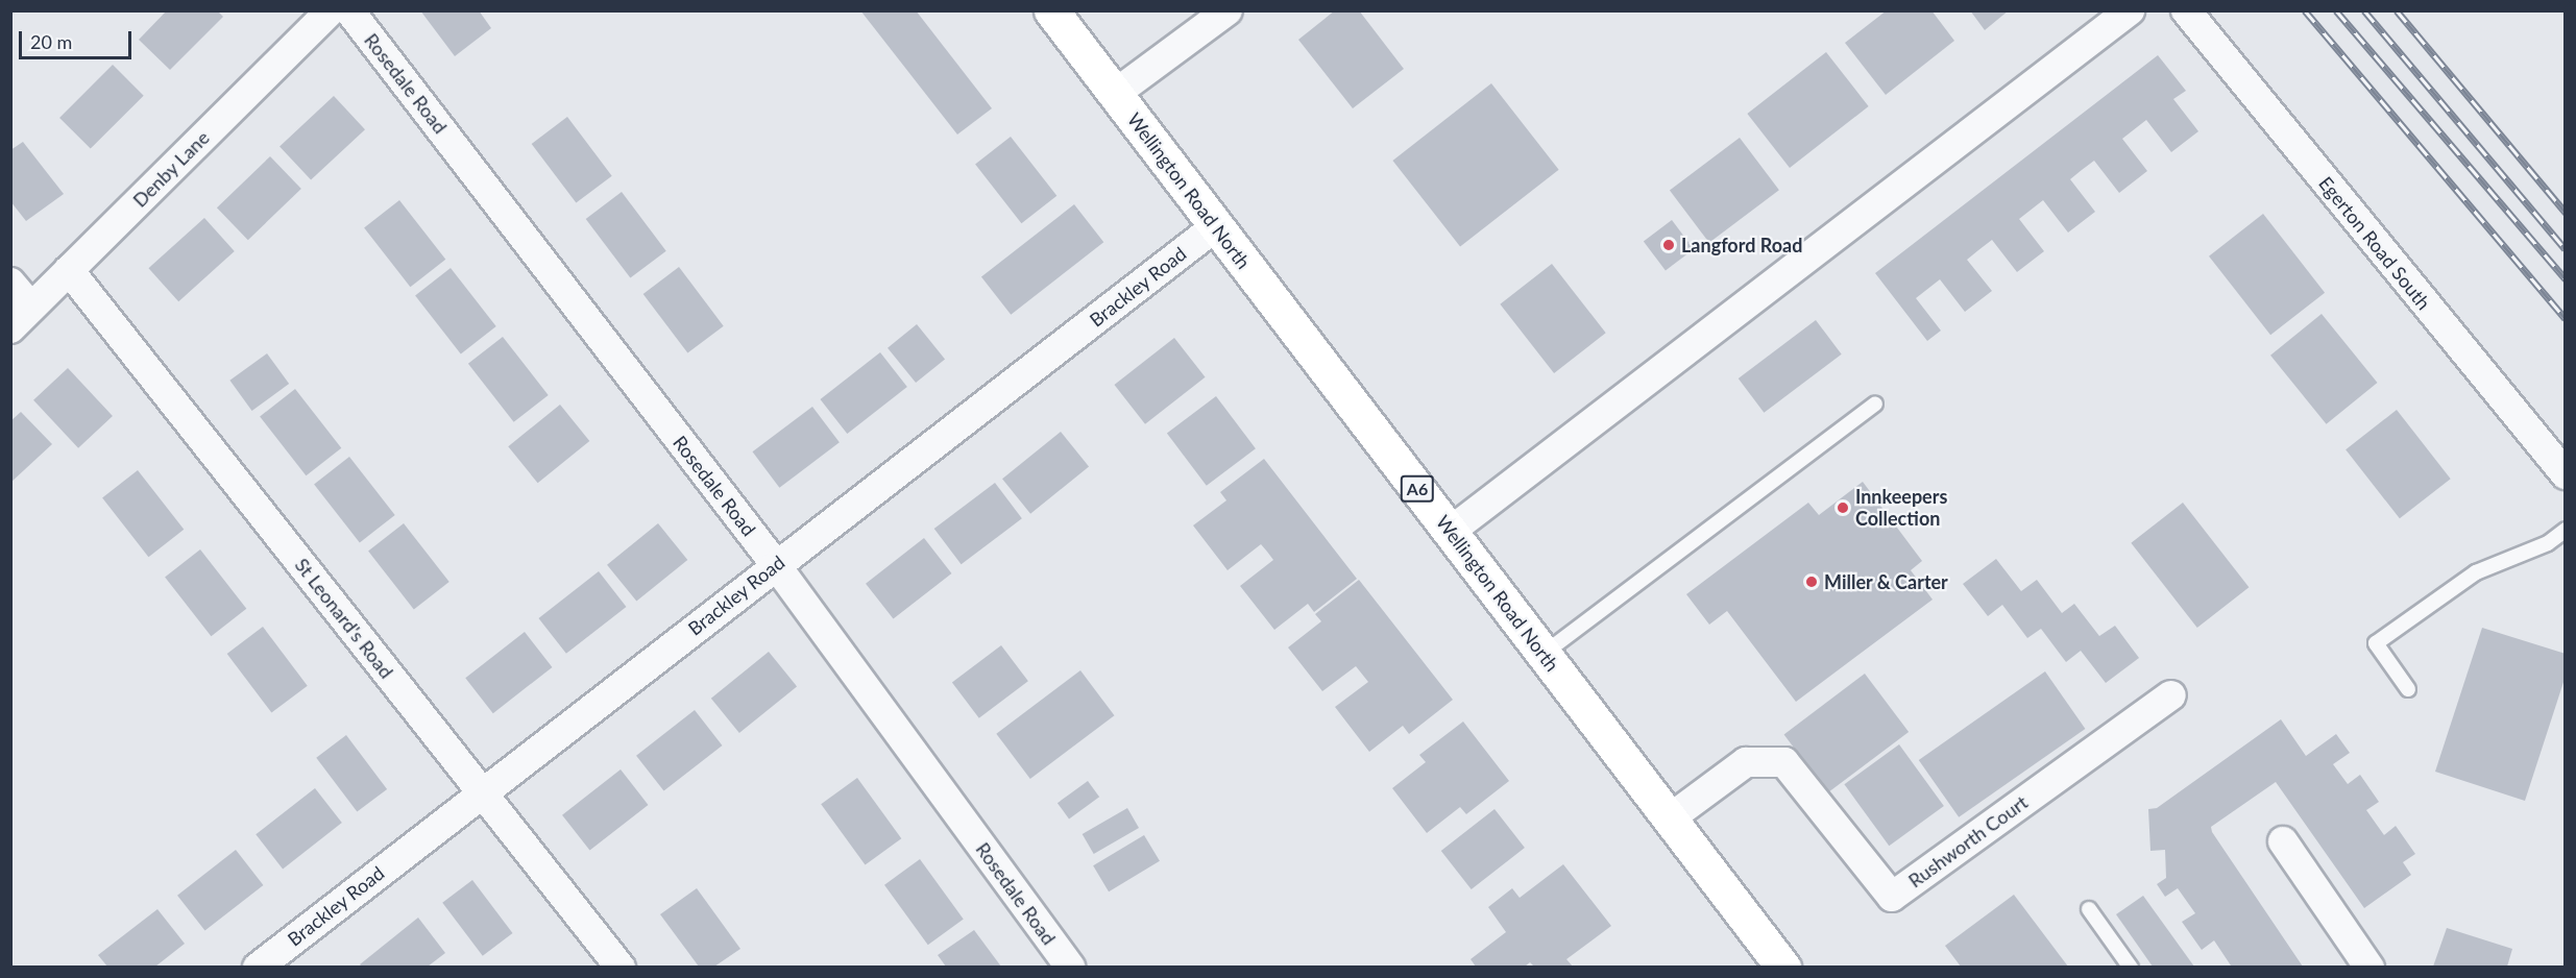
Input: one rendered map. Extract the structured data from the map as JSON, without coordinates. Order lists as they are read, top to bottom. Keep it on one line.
{"streets":{"highway":["Wellington Road North","A6"],"street":["Rosedale Road","Denby Lane","Egerton Road South","Brackley Road","St Leonard's Road","Rushworth Court"]},"crossings":[["Rosedale Road","Brackley Road"],["Denby Lane","St Leonard's Road"],["Wellington Road North","Brackley Road"],["Wellington Road North","Rushworth Court"],["Brackley Road","St Leonard's Road"]],"places":["Langford Road","Innkeepers Collection","Miller & Carter"],"scale_bar":"20 m"}
